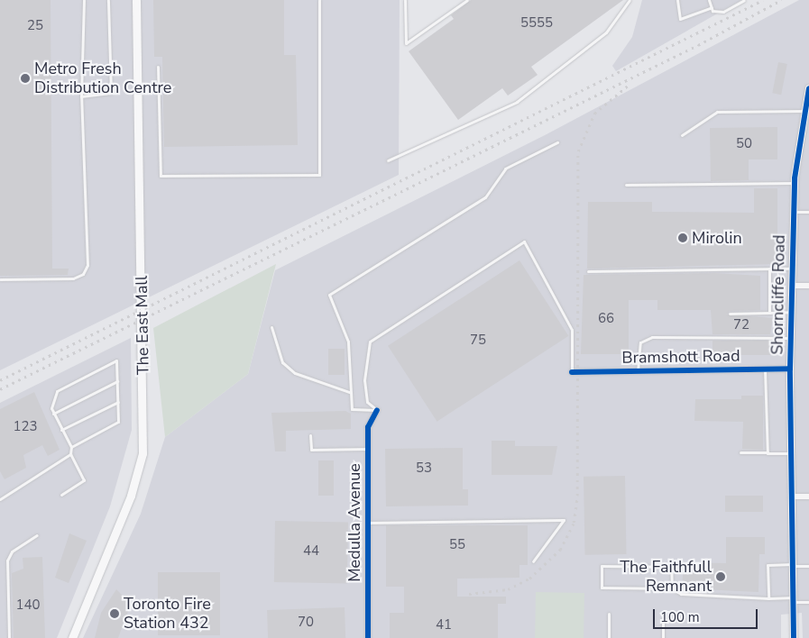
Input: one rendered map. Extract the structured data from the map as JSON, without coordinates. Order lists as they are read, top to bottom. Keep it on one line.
{"streets":{"main road":["The East Mall"],"street":["Shorncliffe Road","Bramshott Road","Medulla Avenue"]},"crossings":[["Shorncliffe Road","Bramshott Road"]],"places":["Metro Fresh Distribution Centre","Mirolin","The Faithfull Remnant","Toronto Fire Station 432"],"house_numbers":["5555","25","50","66","72","75","123","53","55","44","140","70","41"],"scale_bar":"100 m"}
